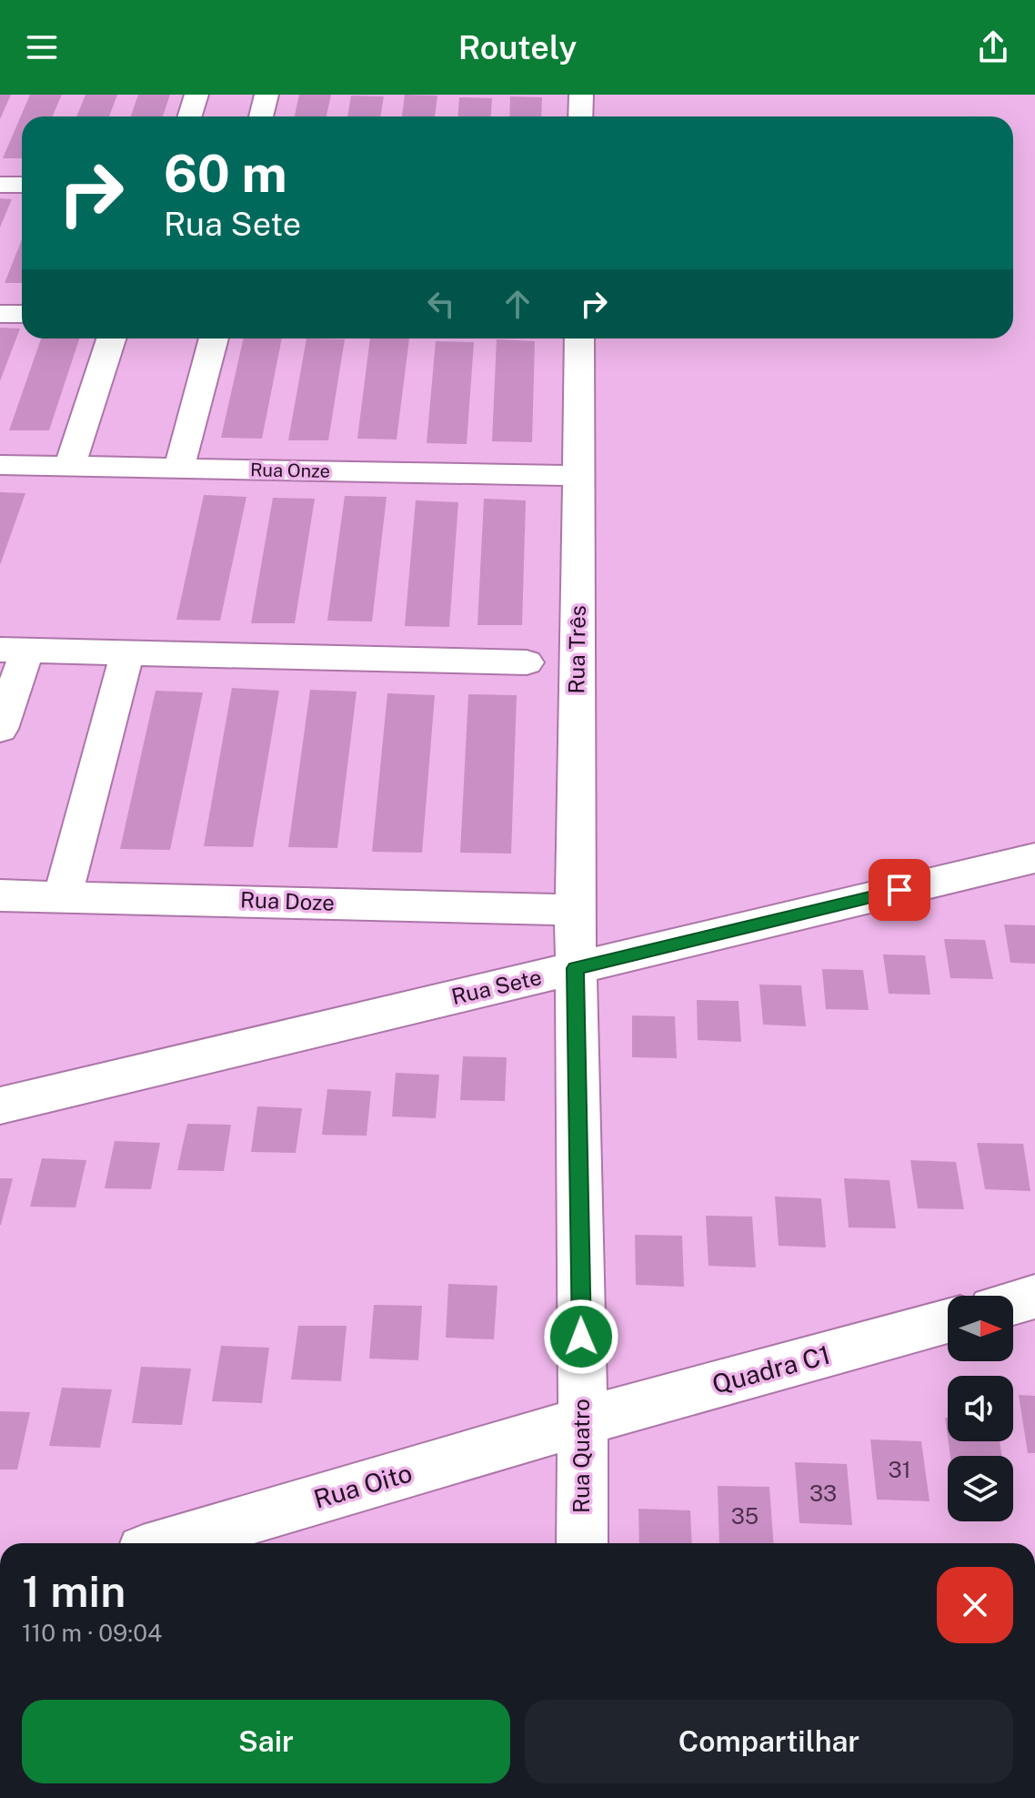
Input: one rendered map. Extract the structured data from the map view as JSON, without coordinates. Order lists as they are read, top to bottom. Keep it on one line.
{"streets":{"street":["Rua Onze","Rua Três","Rua Doze","Rua Sete","Quadra C1","Rua Quatro","Rua Oito"]},"crossings":[["Rua Onze","Rua Três"],["Rua Três","Rua Doze"],["Rua Três","Rua Sete"],["Rua Três","Rua Quatro"],["Rua Sete","Rua Quatro"],["Quadra C1","Rua Quatro"],["Quadra C1","Rua Oito"],["Rua Quatro","Rua Oito"]],"house_numbers":["31","33","35"],"north":"right","page":{"header":"Routely","turn":["60 m","Rua Sete"],"heading":["1 min","110 m · 09:04"],"buttons":["Sair","Compartilhar"]}}
